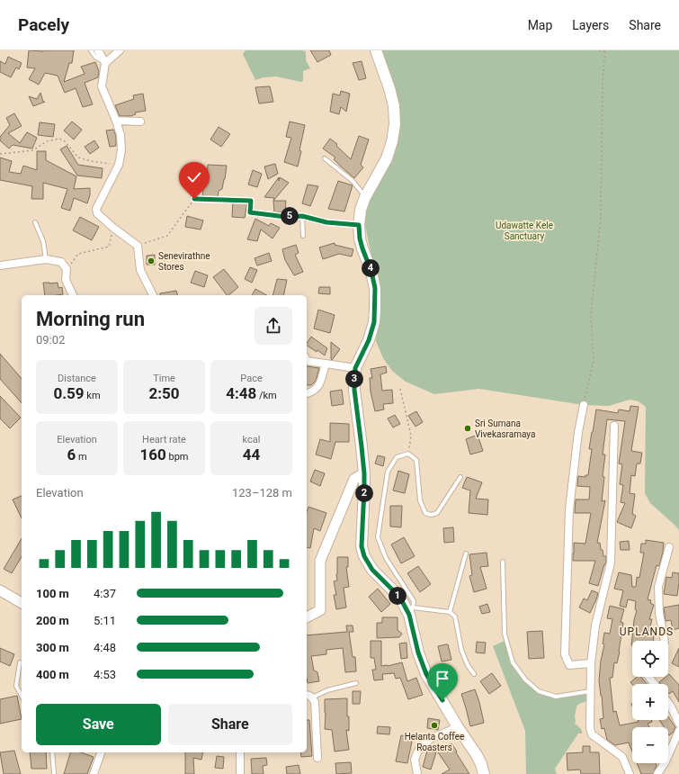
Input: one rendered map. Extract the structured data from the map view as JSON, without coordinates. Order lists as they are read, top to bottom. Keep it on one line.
{"districts":["UPLANDS"],"parks":["Udawatte Kele Sanctuary"],"places":["Senevirathne Stores","Sri Sumana Vivekasramaya","Helanta Coffee Roasters"],"page":{"header":"Pacely","nav":["Map","Layers","Share"],"pins":["5","4","3","2","1"],"heading":["Morning run","09:02"],"stats":[["Distance","0.59 km"],["Time","2:50"],["Pace","4:48 /km"],["Elevation","6 m"],["Heart rate","160 bpm"],["kcal","44"]],"chart":["Elevation","123–128 m"],"list":[{"name":"100 m","note":"4:37"},{"name":"200 m","note":"5:11"},{"name":"300 m","note":"4:48"},{"name":"400 m","note":"4:53"}],"map_buttons":["+","−"],"buttons":["Save","Share"]}}
